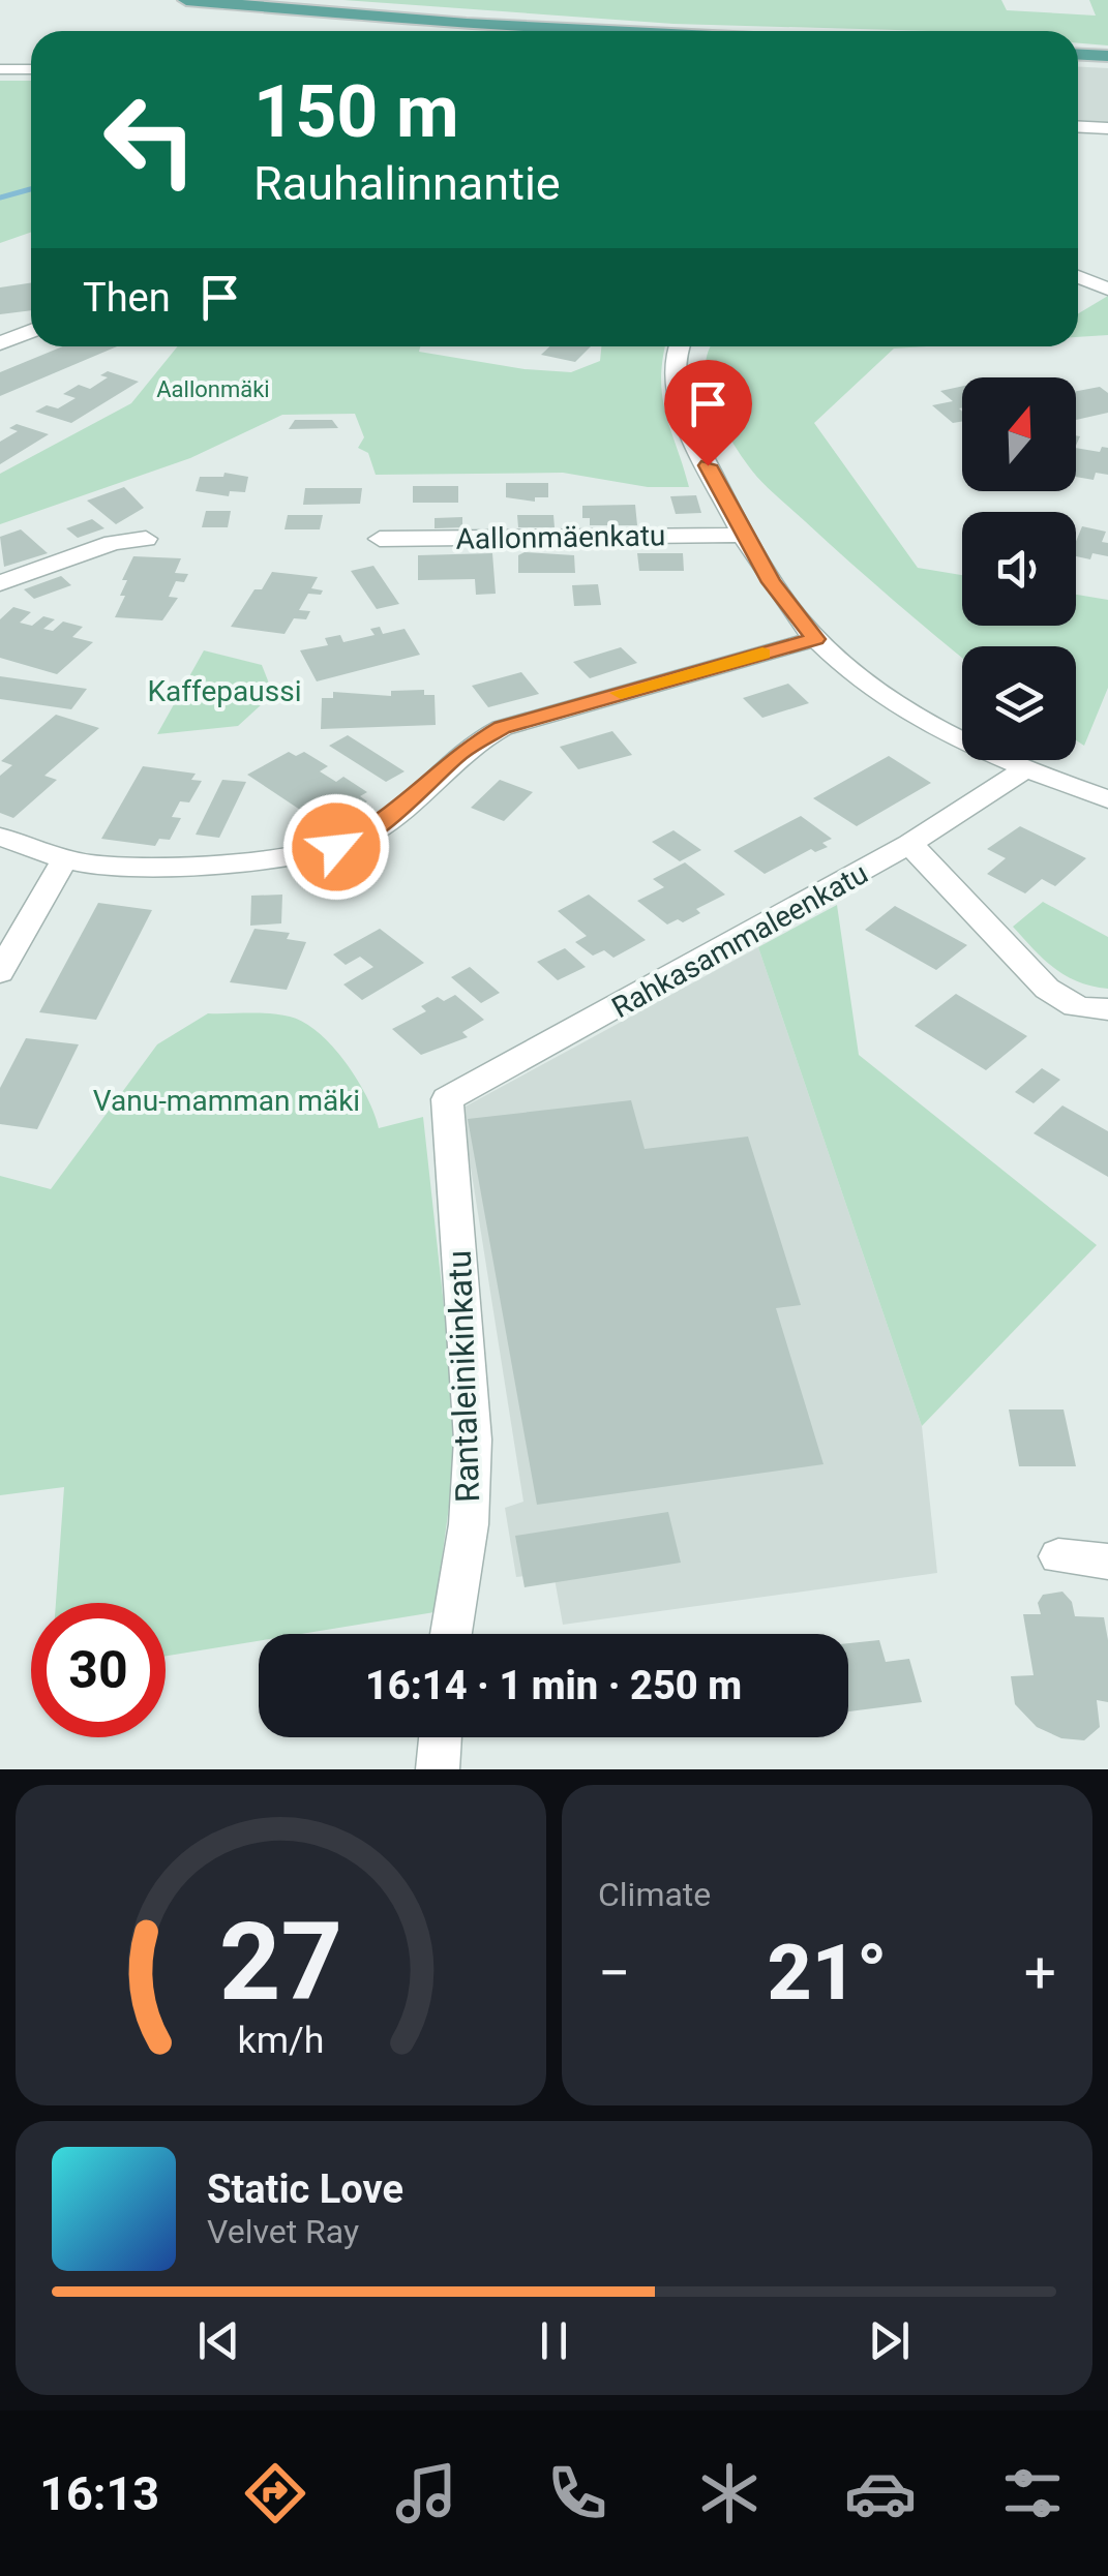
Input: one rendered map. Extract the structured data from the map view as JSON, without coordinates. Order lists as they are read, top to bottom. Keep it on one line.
{"streets":{"street":["Aallonmäenkatu","Rahkasammaleenkatu","Rantaleinikinkatu"]},"crossings":[["Rahkasammaleenkatu","Rantaleinikinkatu"]],"parks":["Aallonmäki","Kaffepaussi","Vanu-mamman mäki"],"north":"top","page":{"turn":["150 m","Rauhalinnantie"],"then":"Then","limit":"30","trip":"16:14 · 1 min · 250 m","tile":"Climate","heat":["−","21°","+"],"song":["Static Love","Velvet Ray"],"tabs":"16:13","gauge":["27","km/h"]}}
